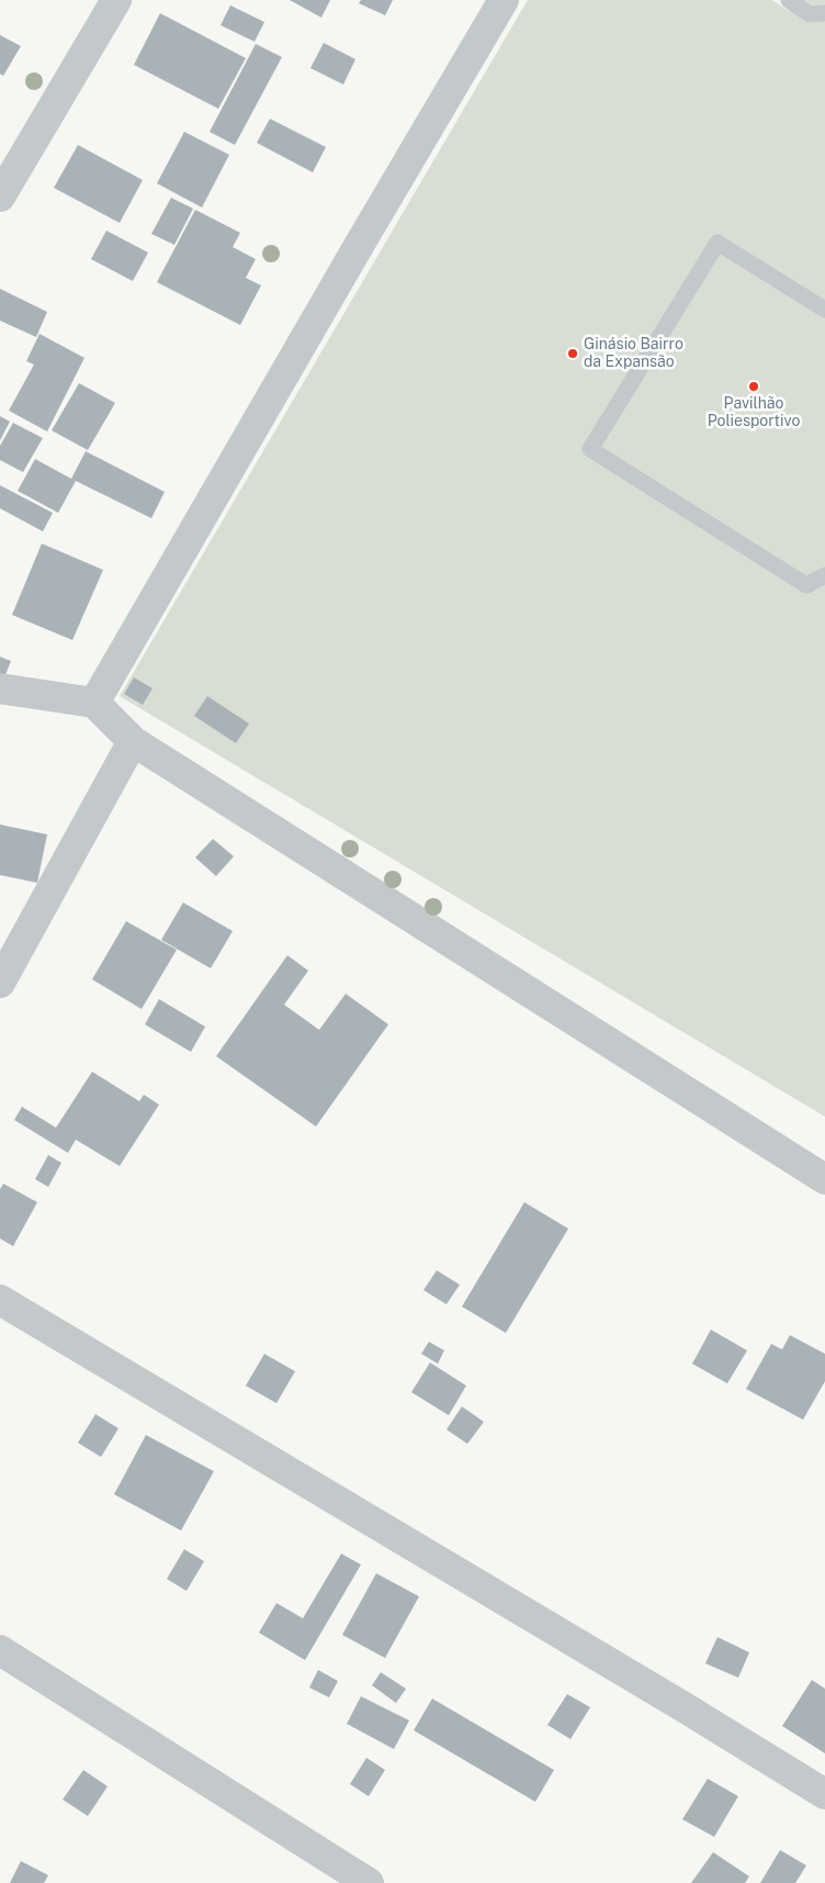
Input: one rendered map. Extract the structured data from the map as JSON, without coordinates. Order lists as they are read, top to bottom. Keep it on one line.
{"places":["Ginásio Bairro da Expansão","Pavilhão Poliesportivo"]}
